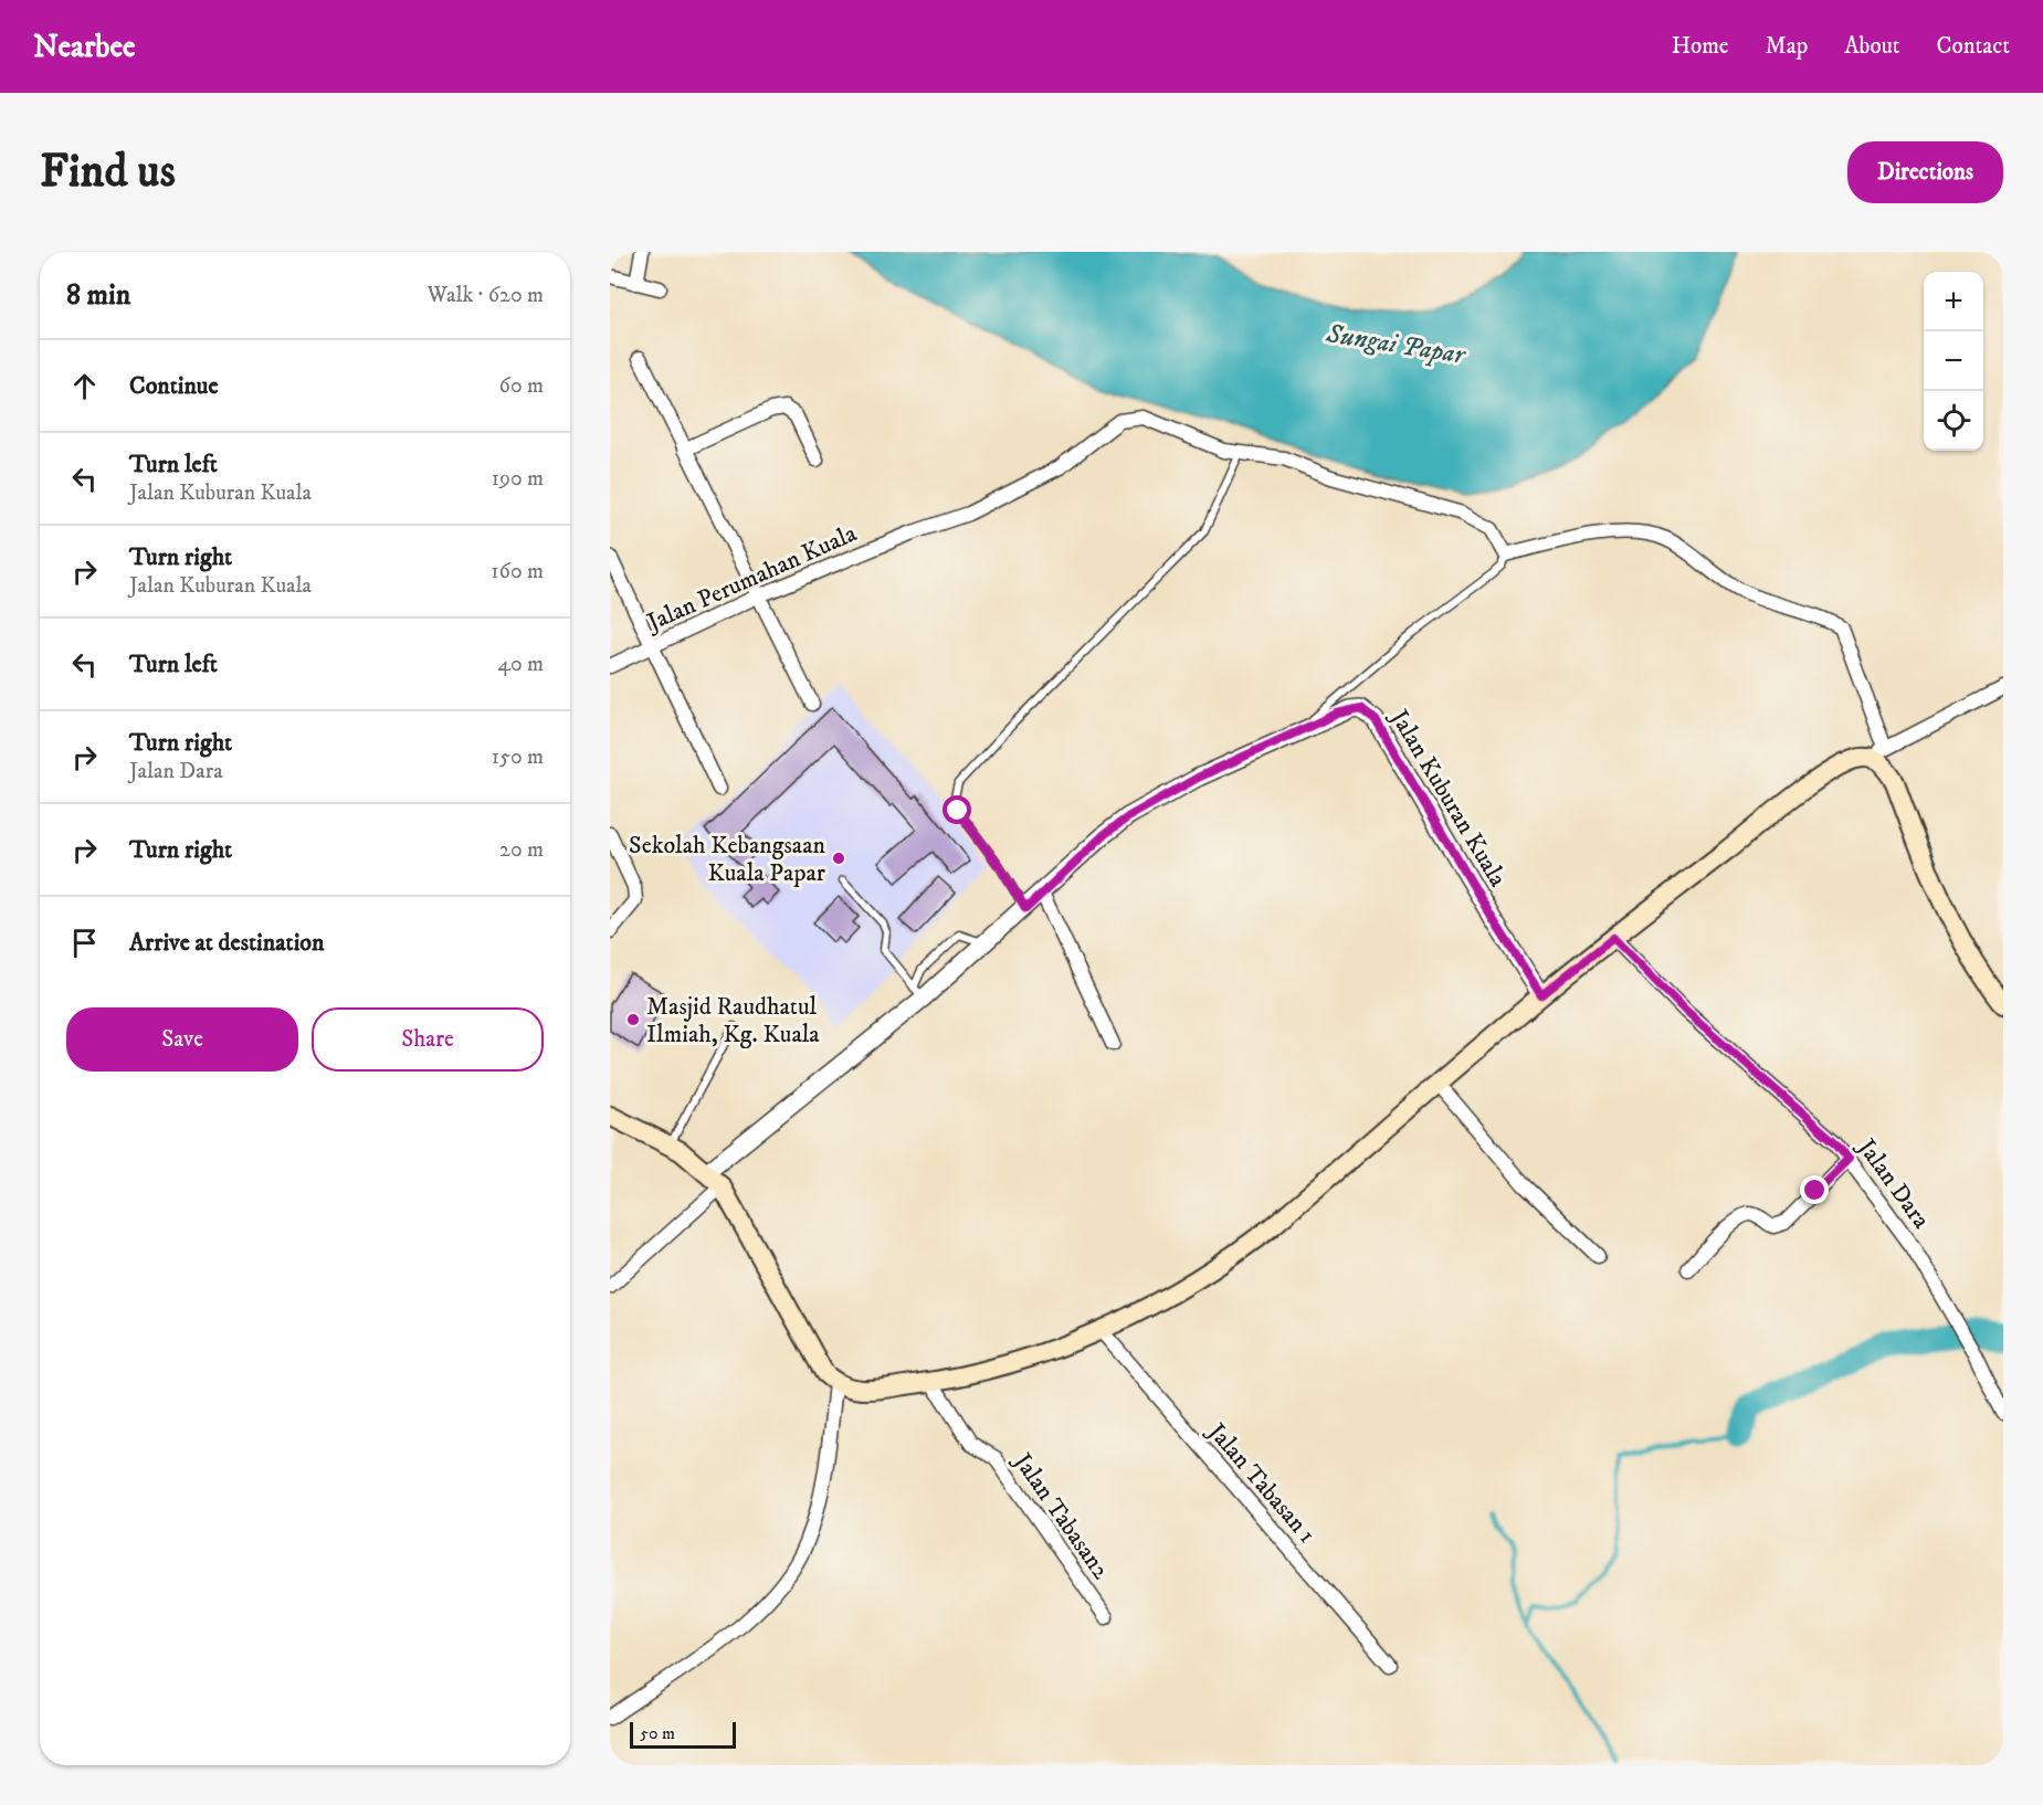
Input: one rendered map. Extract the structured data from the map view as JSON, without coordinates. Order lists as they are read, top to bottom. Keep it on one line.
{"streets":{"street":["Jalan Perumahan Kuala","Jalan Kuburan Kuala","Jalan Dara","Jalan Tabasan 1","Jalan Tabasan2"]},"water":["Sungai Papar"],"places":["Sekolah Kebangsaan Kuala Papar","Masjid Raudhatul Ilmiah, Kg. Kuala"],"scale_bar":"50 m","page":{"header":"Nearbee","nav":["Home","Map","About","Contact"],"buttons":["Directions",["Save","Share"]],"title":"Find us","heading":["8 min","Walk · 620 m"],"map_buttons":["+","−"],"list":[["Continue","60 m"],["Turn left","Jalan Kuburan Kuala","190 m"],["Turn right","Jalan Kuburan Kuala","160 m"],["Turn left","40 m"],["Turn right","Jalan Dara","150 m"],["Turn right","20 m"],"Arrive at destination"],"scale":"50 m"}}
